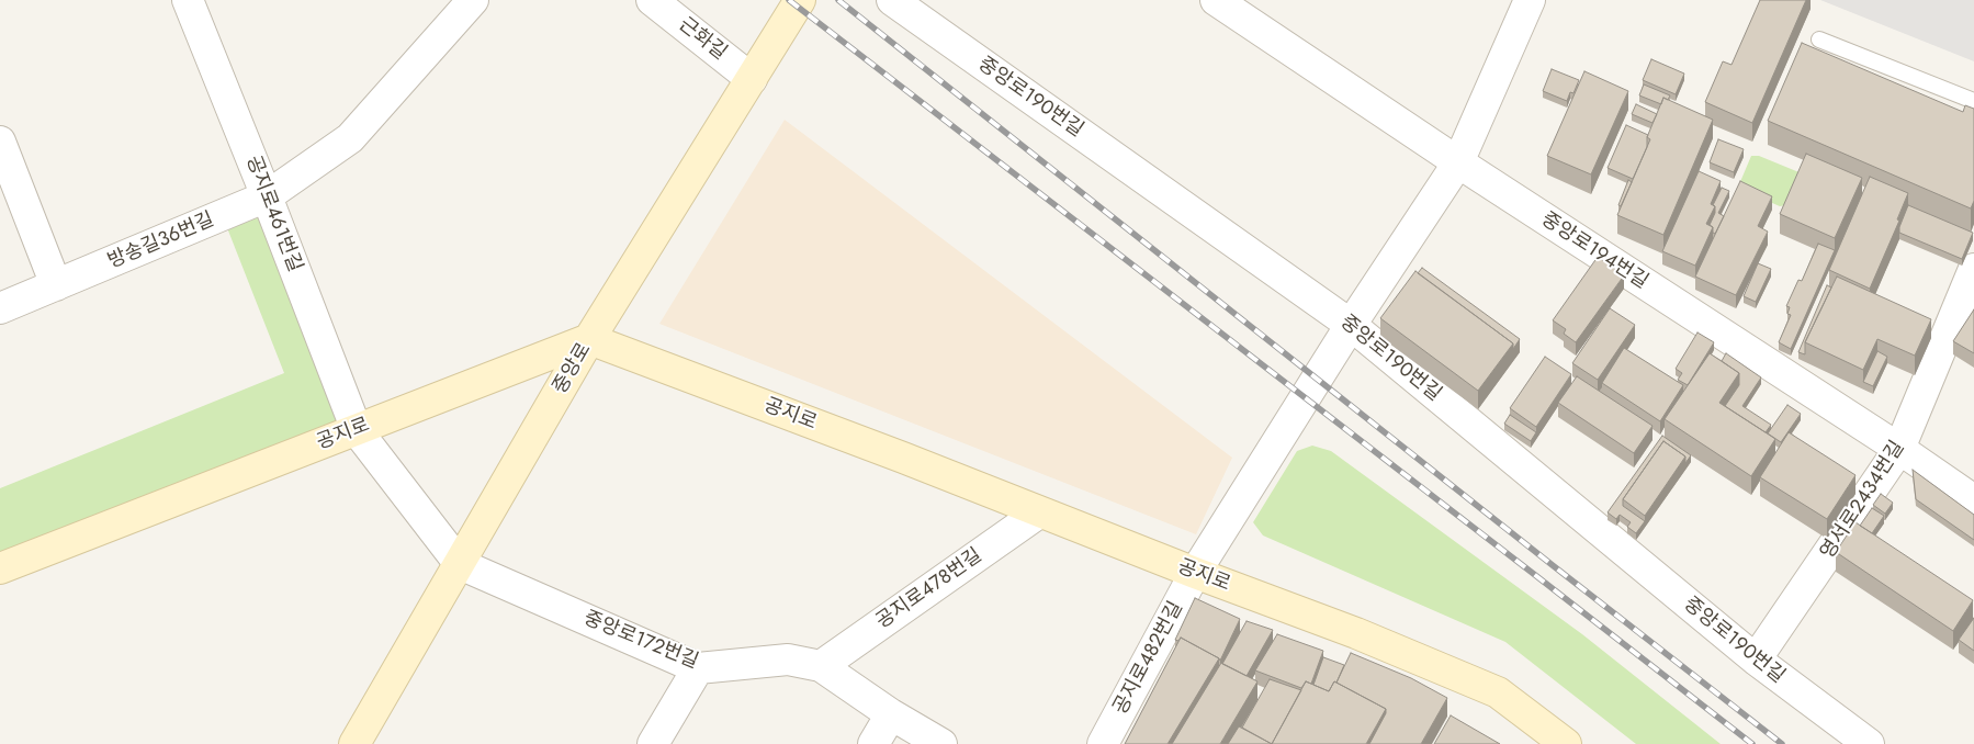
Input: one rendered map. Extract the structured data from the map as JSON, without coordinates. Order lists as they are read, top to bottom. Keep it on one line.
{"streets":{"street":["근화길","중앙로190번길","공지로461번길","방송길36번길","중앙로194번길","중앙로","공지로","영서로2434번길","공지로478번길","중앙로172번길","공지로482번길"]},"crossings":[["근화길","중앙로"],["중앙로190번길","영서로2434번길"],["중앙로190번길","공지로482번길"],["공지로461번길","방송길36번길"],["공지로461번길","중앙로"],["공지로461번길","공지로"],["공지로461번길","중앙로172번길"],["중앙로194번길","영서로2434번길"],["중앙로194번길","공지로482번길"],["중앙로","공지로"],["중앙로","중앙로172번길"],["공지로","공지로478번길"],["공지로","공지로482번길"],["공지로478번길","중앙로172번길"]]}
